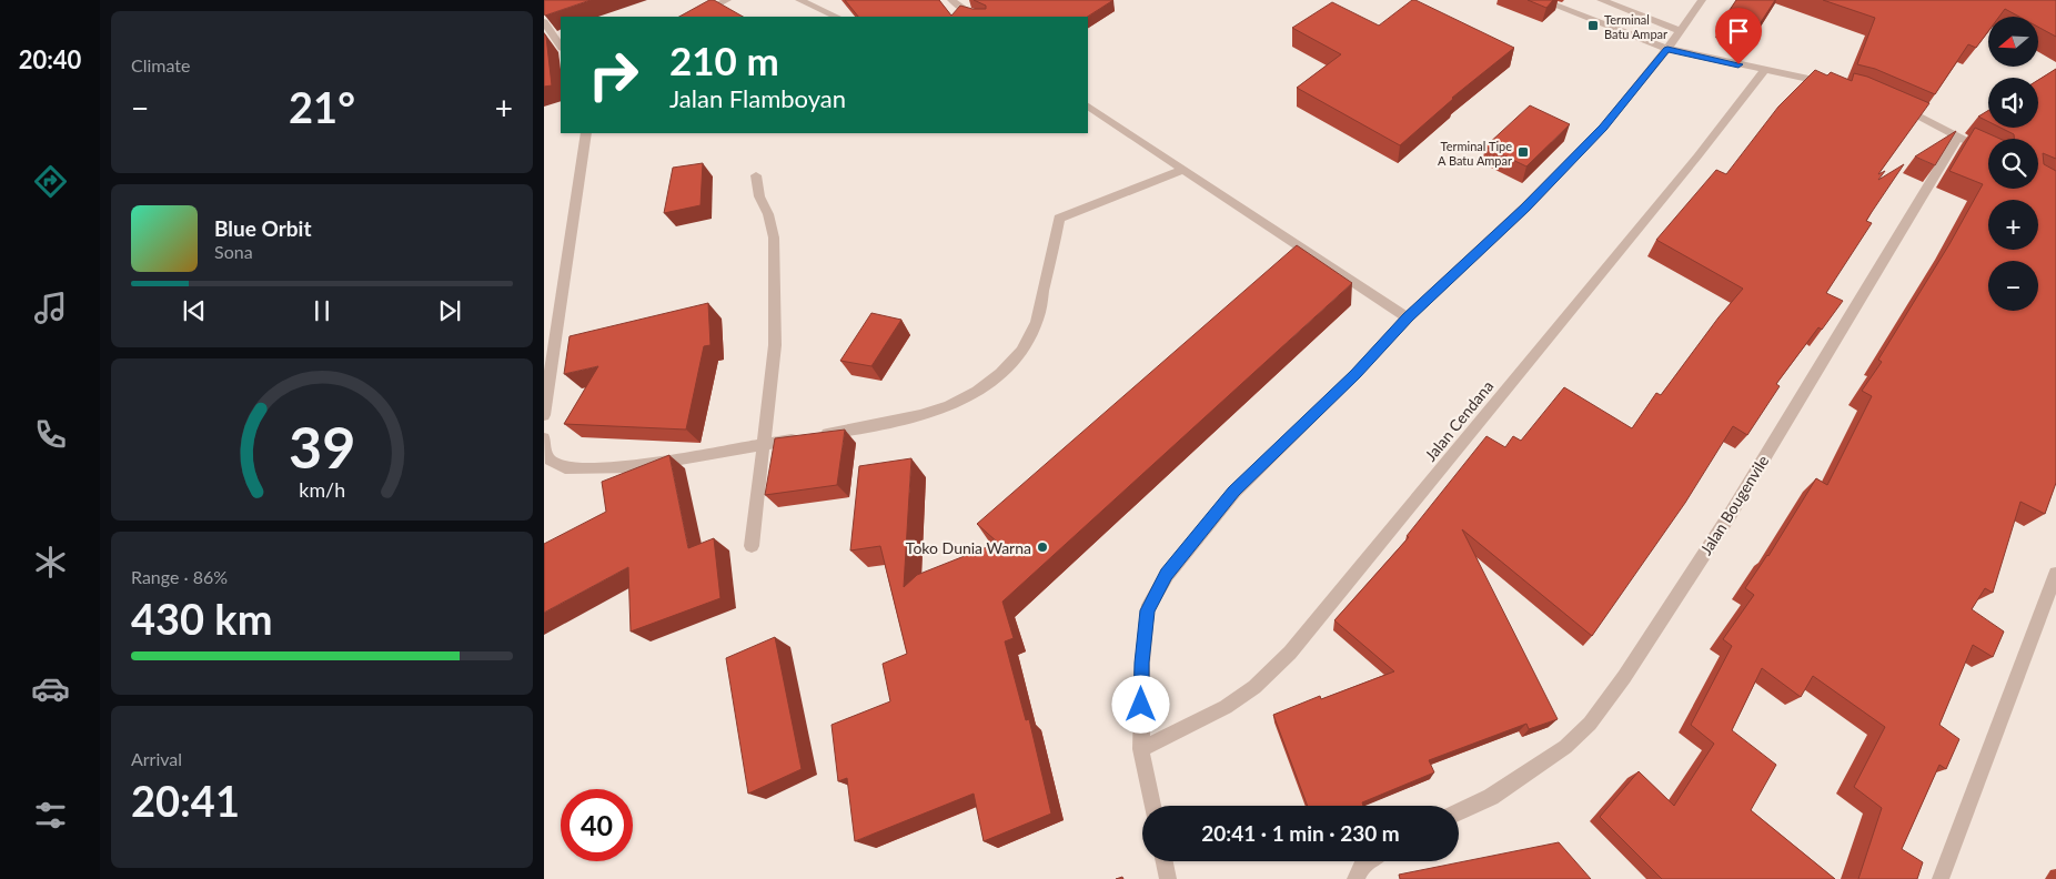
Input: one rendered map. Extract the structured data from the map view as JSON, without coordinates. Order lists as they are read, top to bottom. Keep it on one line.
{"streets":{"street":["Jalan Cendana","Jalan Bougenvile"]},"places":{"transit":["Terminal Batu Ampar","Terminal Tipe A Batu Ampar"],"other":["Toko Dunia Warna"]},"north":"left","page":{"tabs":"20:40","tile":["Climate",["Range · 86%","430 km"],["Arrival","20:41"]],"map_buttons":["+","−"],"turn":["210 m","Jalan Flamboyan"],"heat":["−","21°","+"],"song":["Blue Orbit","Sona"],"limit":"40","trip":"20:41 · 1 min · 230 m","gauge":["39","km/h"]}}
